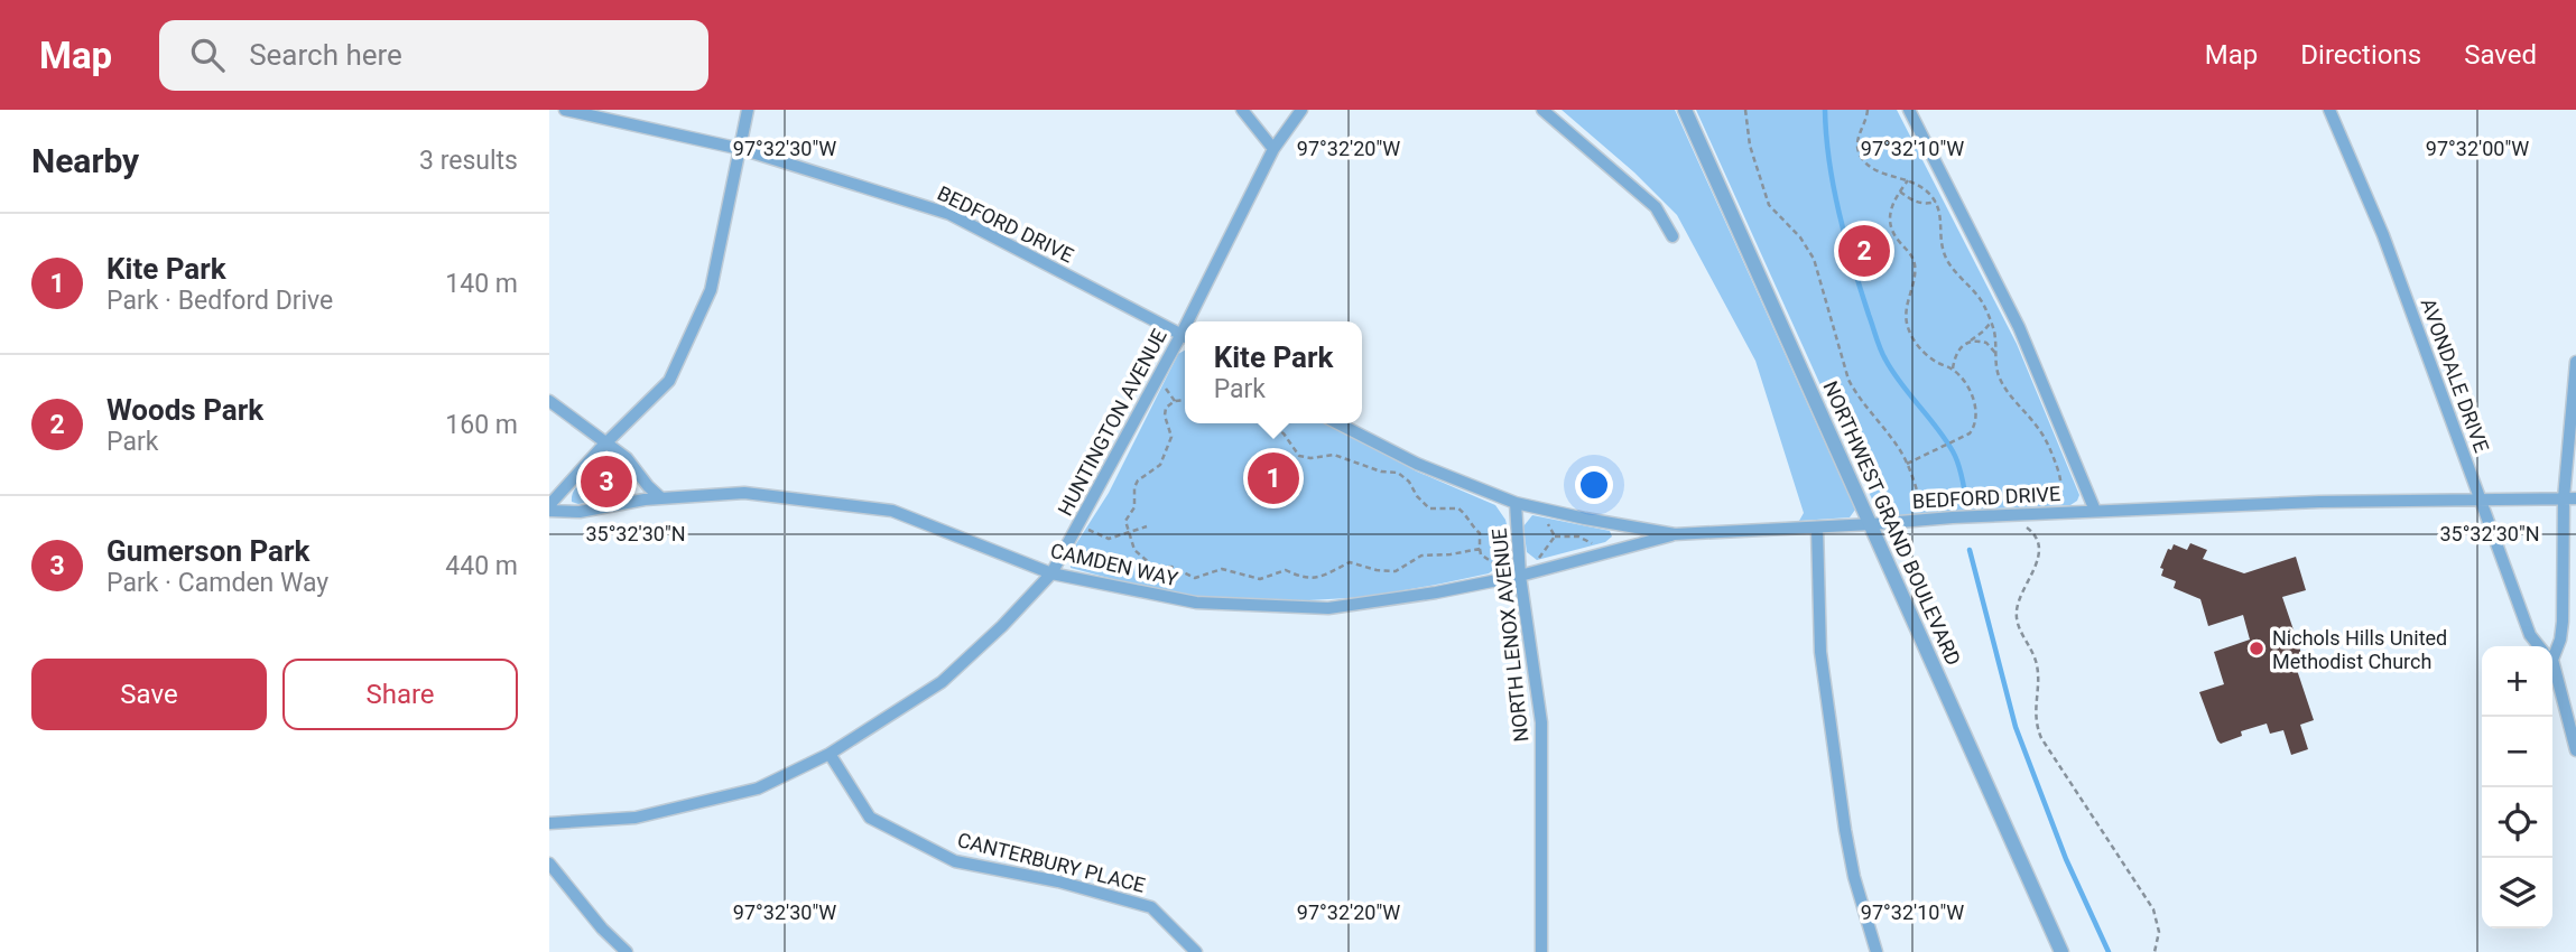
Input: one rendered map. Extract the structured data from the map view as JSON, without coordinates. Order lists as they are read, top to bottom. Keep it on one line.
{"streets":{"street":["BEDFORD DRIVE","AVONDALE DRIVE","HUNTINGTON AVENUE","NORTHWEST GRAND BOULEVARD","CAMDEN WAY","NORTH LENOX AVENUE","CANTERBURY PLACE"]},"crossings":[["BEDFORD DRIVE","AVONDALE DRIVE"],["BEDFORD DRIVE","NORTHWEST GRAND BOULEVARD"],["BEDFORD DRIVE","CAMDEN WAY"],["BEDFORD DRIVE","NORTH LENOX AVENUE"],["HUNTINGTON AVENUE","CAMDEN WAY"],["HUNTINGTON AVENUE","CANTERBURY PLACE"],["CAMDEN WAY","NORTH LENOX AVENUE"]],"places":["Nichols Hills United Methodist Church"],"page":{"header":"Map","search":"Search here","nav":["Map","Directions","Saved"],"heading":["Nearby","3 results"],"list":[{"mark":"1","name":"Kite Park","note":"Park · Bedford Drive","value":"140 m"},{"mark":"2","name":"Woods Park","note":"Park","value":"160 m"},{"mark":"3","name":"Gumerson Park","note":"Park · Camden Way","value":"440 m"}],"pins":["2","1","3"],"popup":["Kite Park","Park"],"buttons":["Save","Share"],"map_buttons":["+","−"]},"coordinates":["97°32'30\"W","97°32'20\"W","97°32'10\"W","97°32'00\"W","35°32'30\"N"]}
